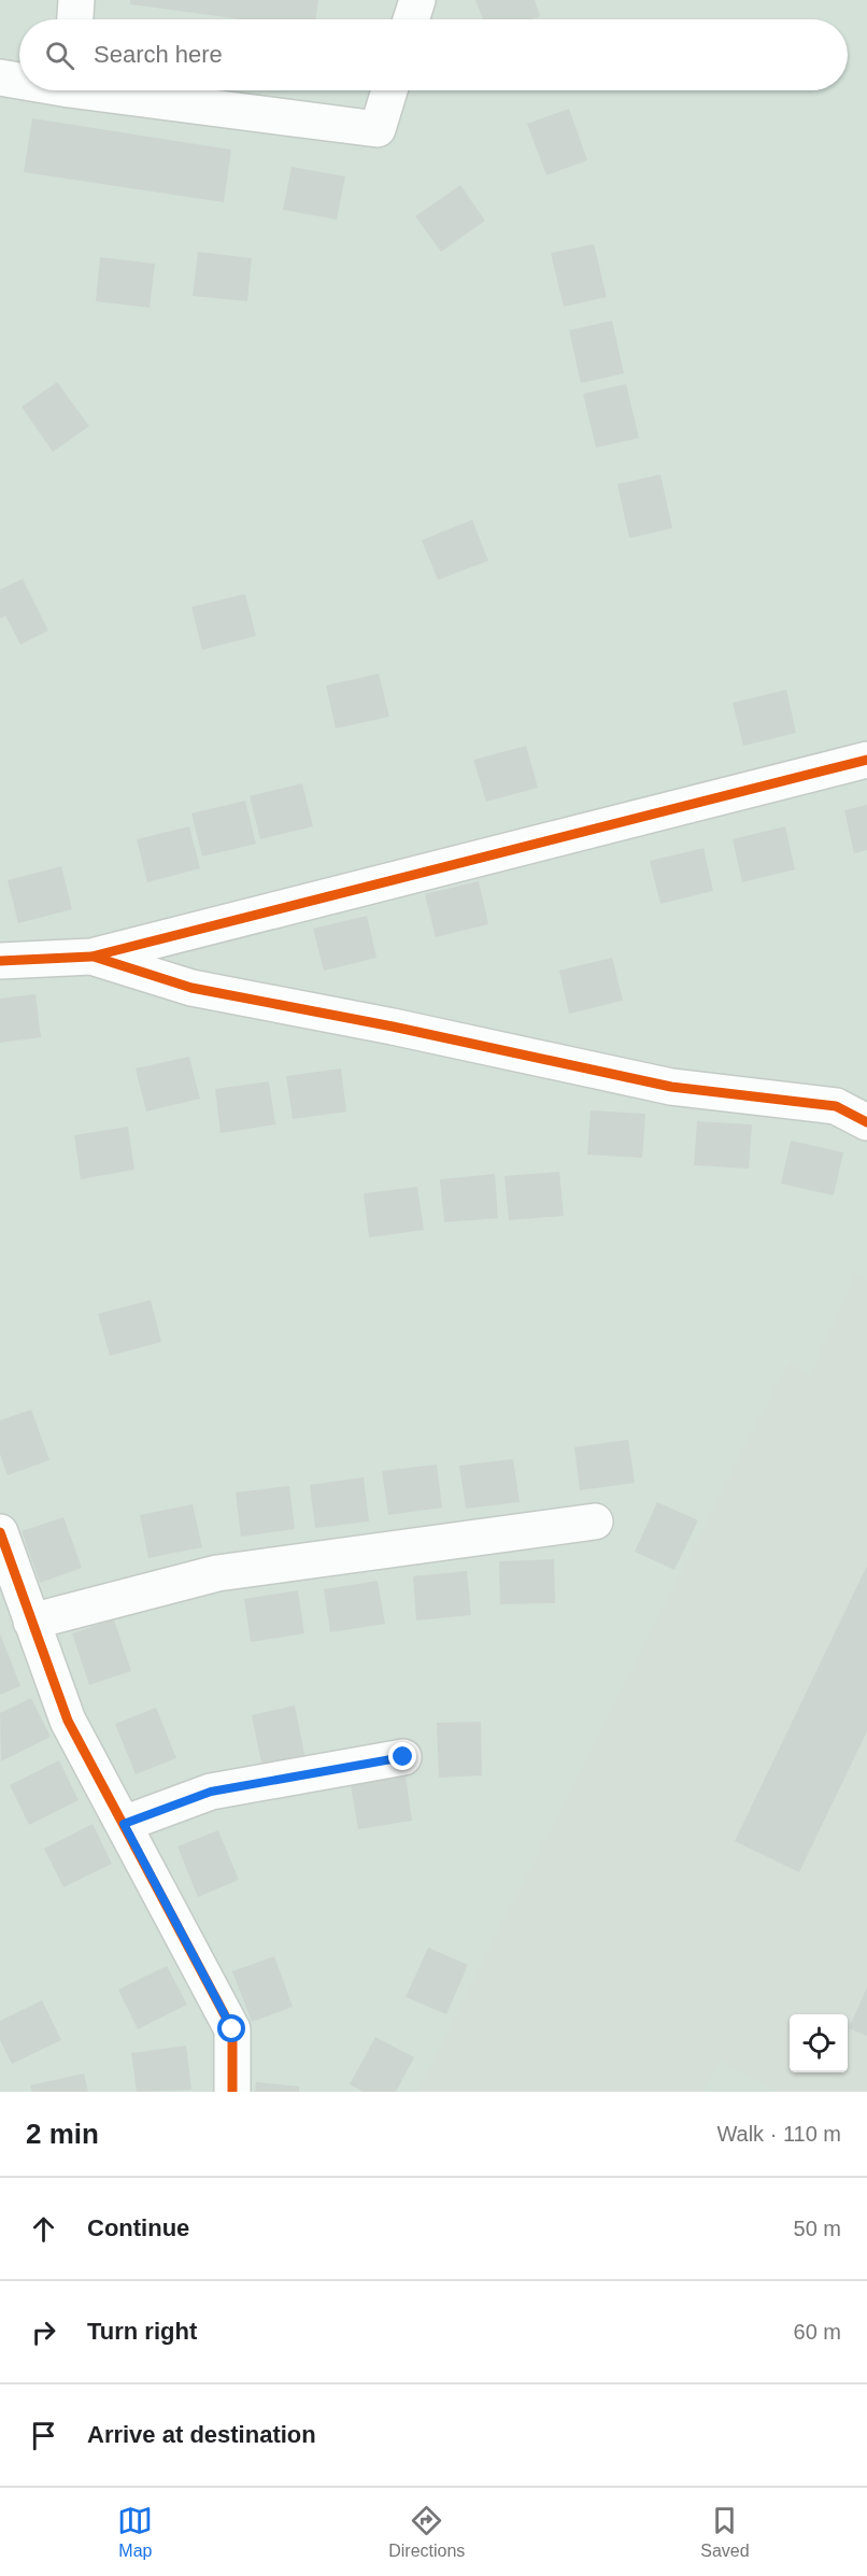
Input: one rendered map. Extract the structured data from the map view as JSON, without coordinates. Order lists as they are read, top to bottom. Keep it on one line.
{"page":{"search":"Search here","heading":["2 min","Walk · 110 m"],"list":[["Continue","50 m"],["Turn right","60 m"],"Arrive at destination"],"nav":["Map","Directions","Saved"]}}
